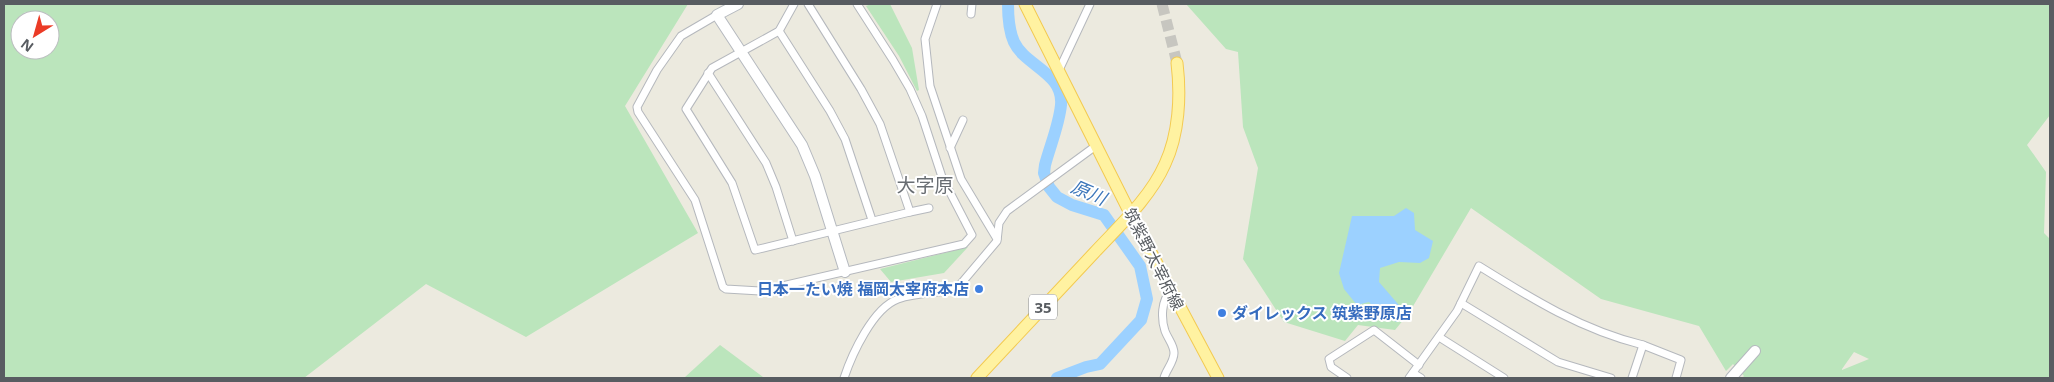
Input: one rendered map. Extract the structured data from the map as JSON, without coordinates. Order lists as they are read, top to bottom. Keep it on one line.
{"streets":{"main road":["筑紫野太宰府線","35"]},"crossings":[["筑紫野太宰府線","35"]],"districts":["大字原"],"water":["原川"],"places":["日本一たい焼 福岡太宰府本店","ダイレックス 筑紫野原店"],"north":"bottom left"}
